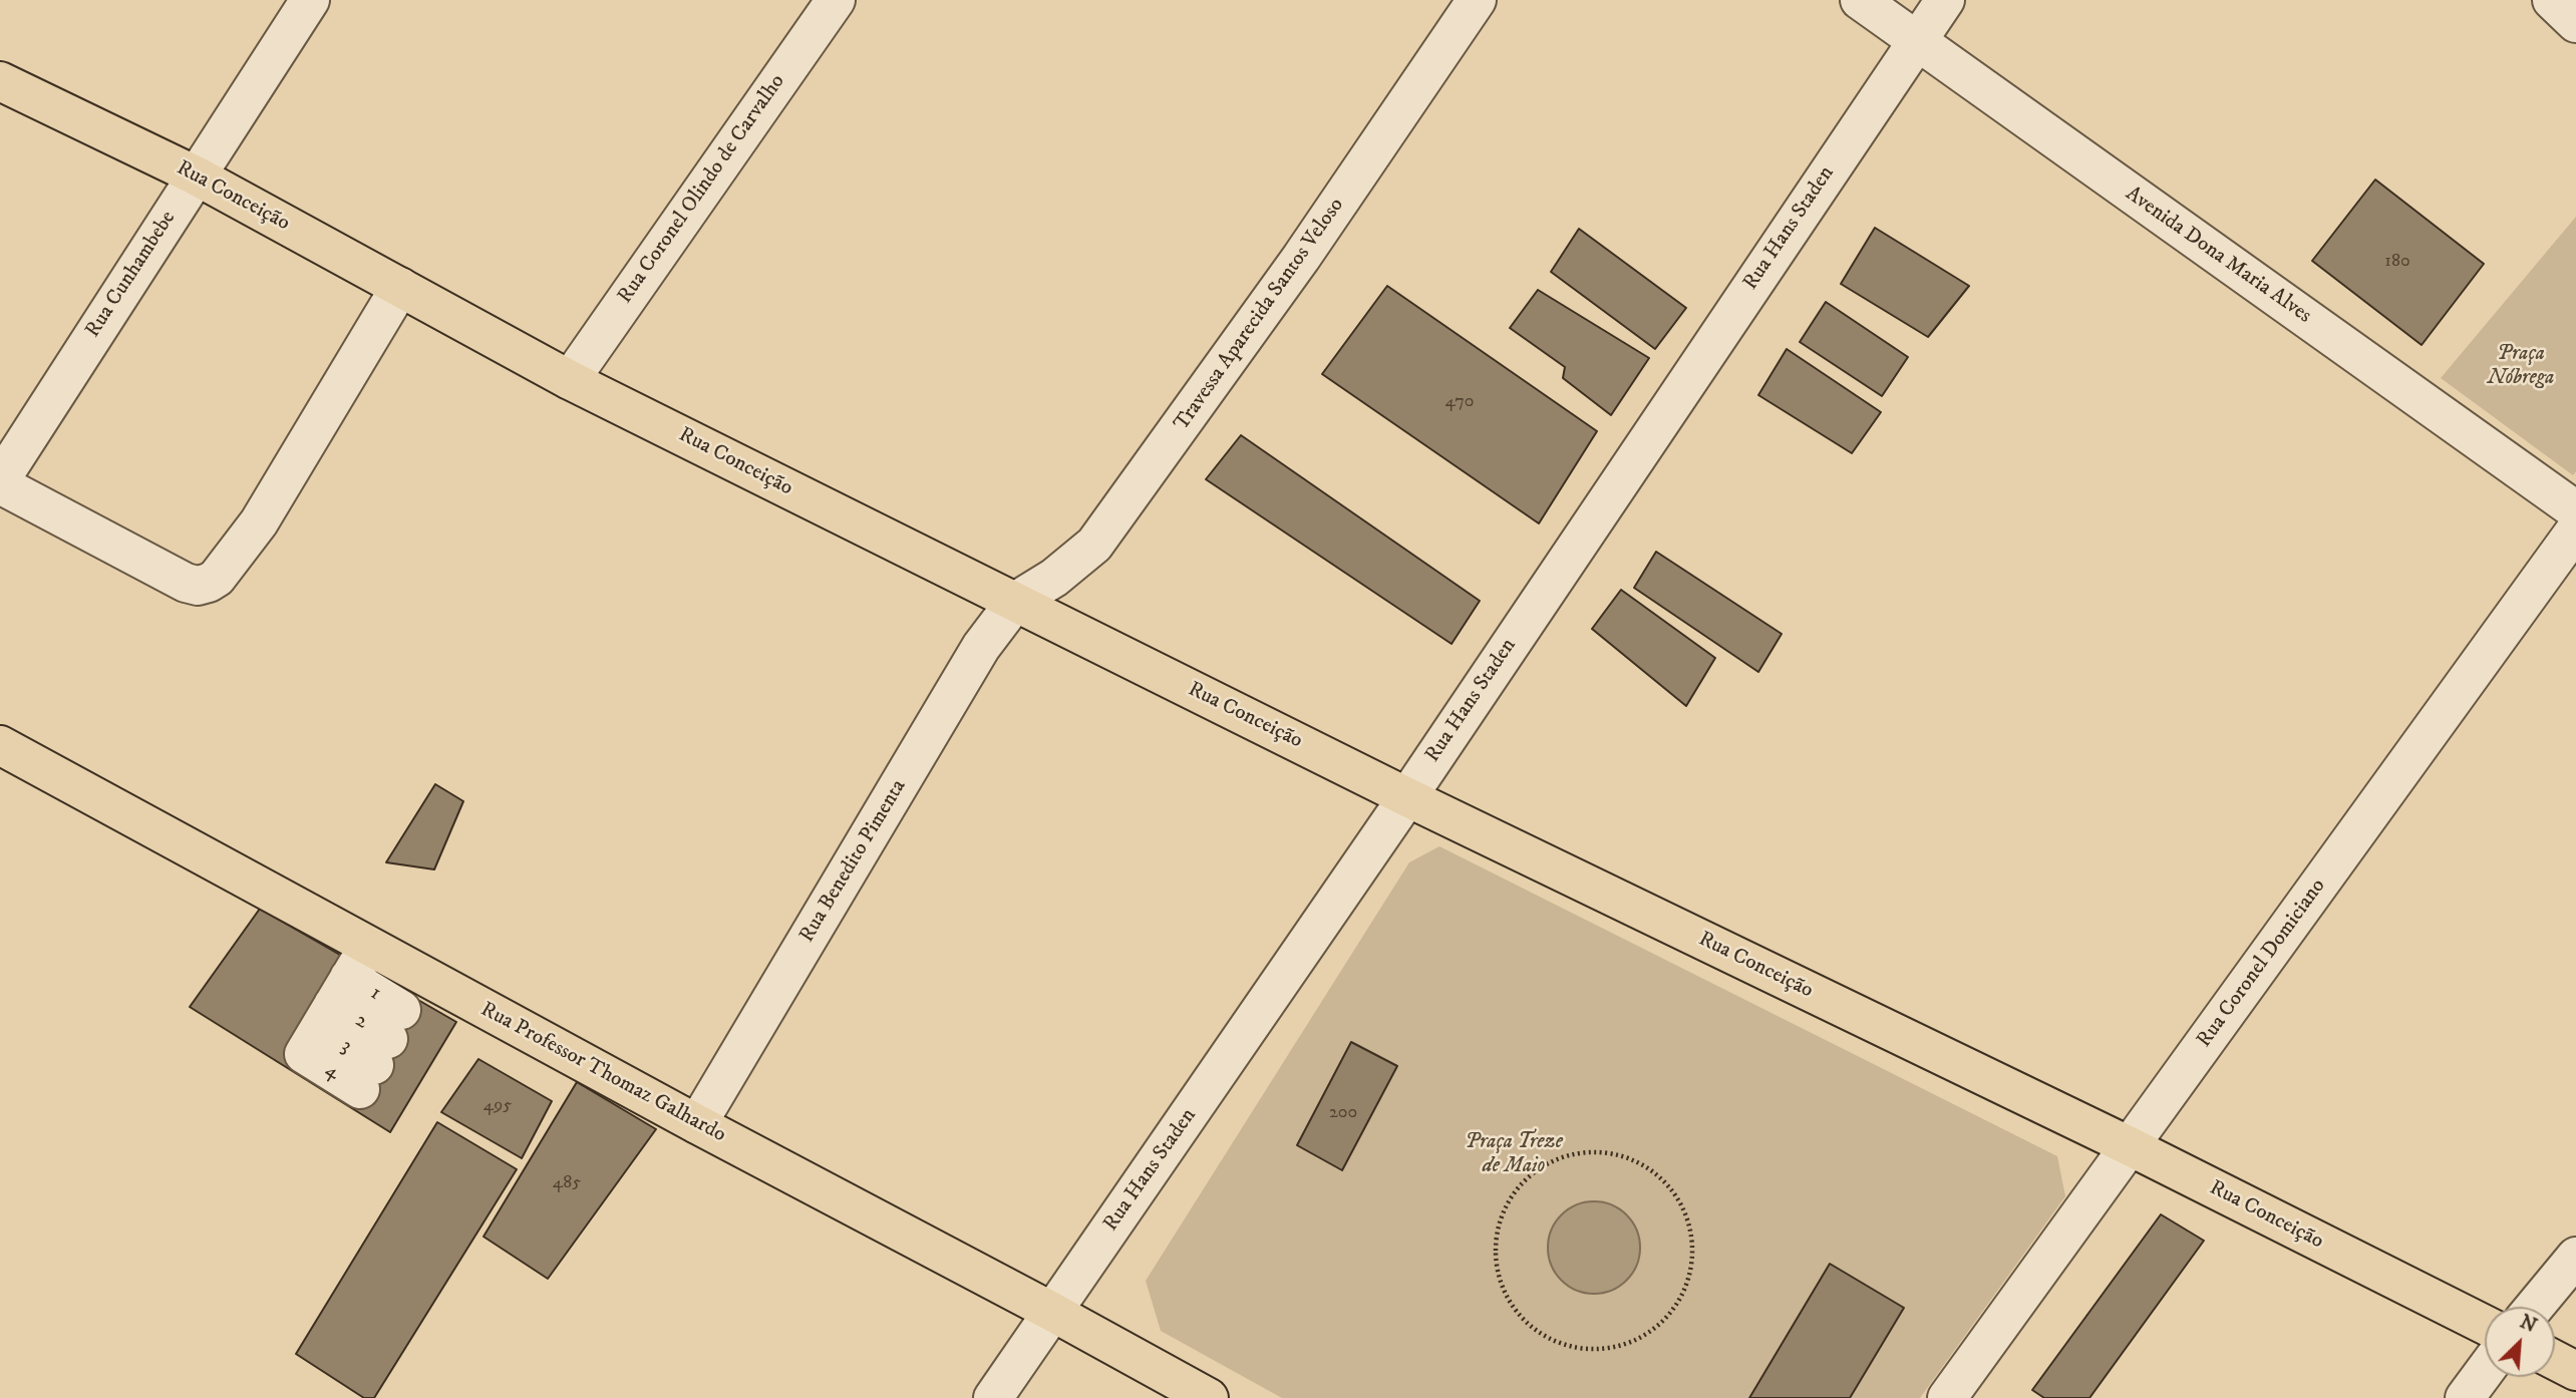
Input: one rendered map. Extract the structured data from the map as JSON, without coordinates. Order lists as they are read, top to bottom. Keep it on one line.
{"streets":{"main road":["Rua Conceição","Rua Professor Thomaz Galhardo"],"street":["Rua Coronel Olindo de Carvalho","Rua Hans Staden","Avenida Dona Maria Alves","Rua Cunhambebe","Travessa Aparecida Santos Veloso","Rua Benedito Pimenta","Rua Coronel Domiciano","2","4"]},"crossings":[["Rua Coronel Olindo de Carvalho","Rua Conceição"],["Rua Conceição","Rua Hans Staden"],["Rua Conceição","Rua Cunhambebe"],["Rua Conceição","Travessa Aparecida Santos Veloso"],["Rua Conceição","Rua Benedito Pimenta"],["Rua Conceição","Rua Coronel Domiciano"],["Rua Hans Staden","Avenida Dona Maria Alves"],["Rua Hans Staden","Rua Professor Thomaz Galhardo"],["Travessa Aparecida Santos Veloso","Rua Benedito Pimenta"],["Rua Benedito Pimenta","Rua Professor Thomaz Galhardo"],["2","4"],["2","Rua Professor Thomaz Galhardo"],["4","Rua Professor Thomaz Galhardo"]],"parks":["Praça Nóbrega","Praça Treze de Maio"],"house_numbers":["180","470","495","200","485"],"north":"top right"}
